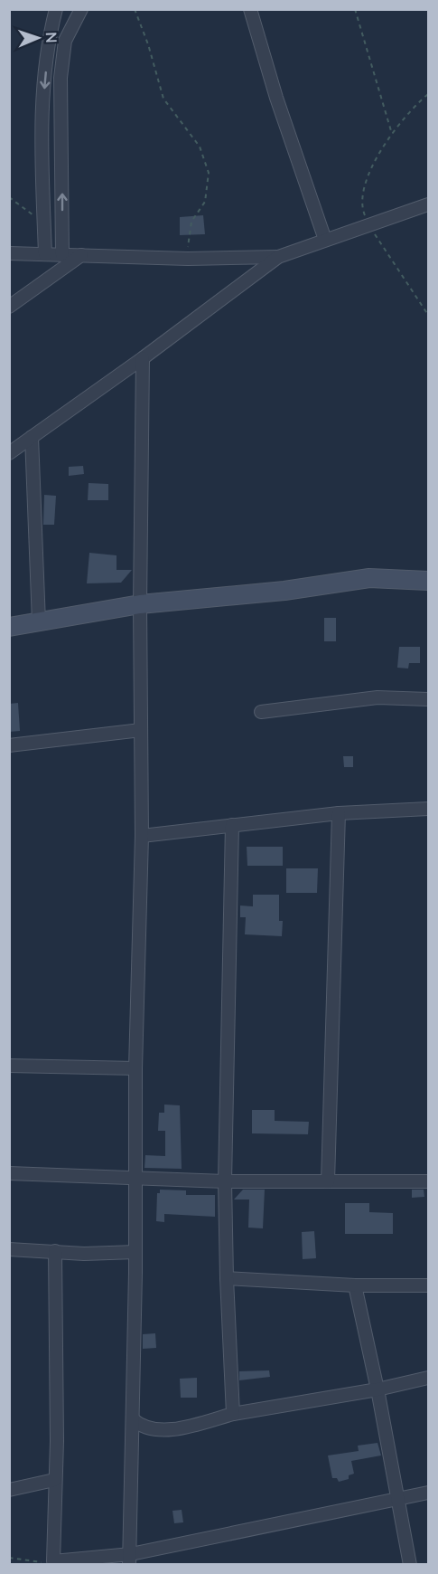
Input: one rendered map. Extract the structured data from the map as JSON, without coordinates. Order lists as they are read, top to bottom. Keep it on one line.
{"north":"right"}
